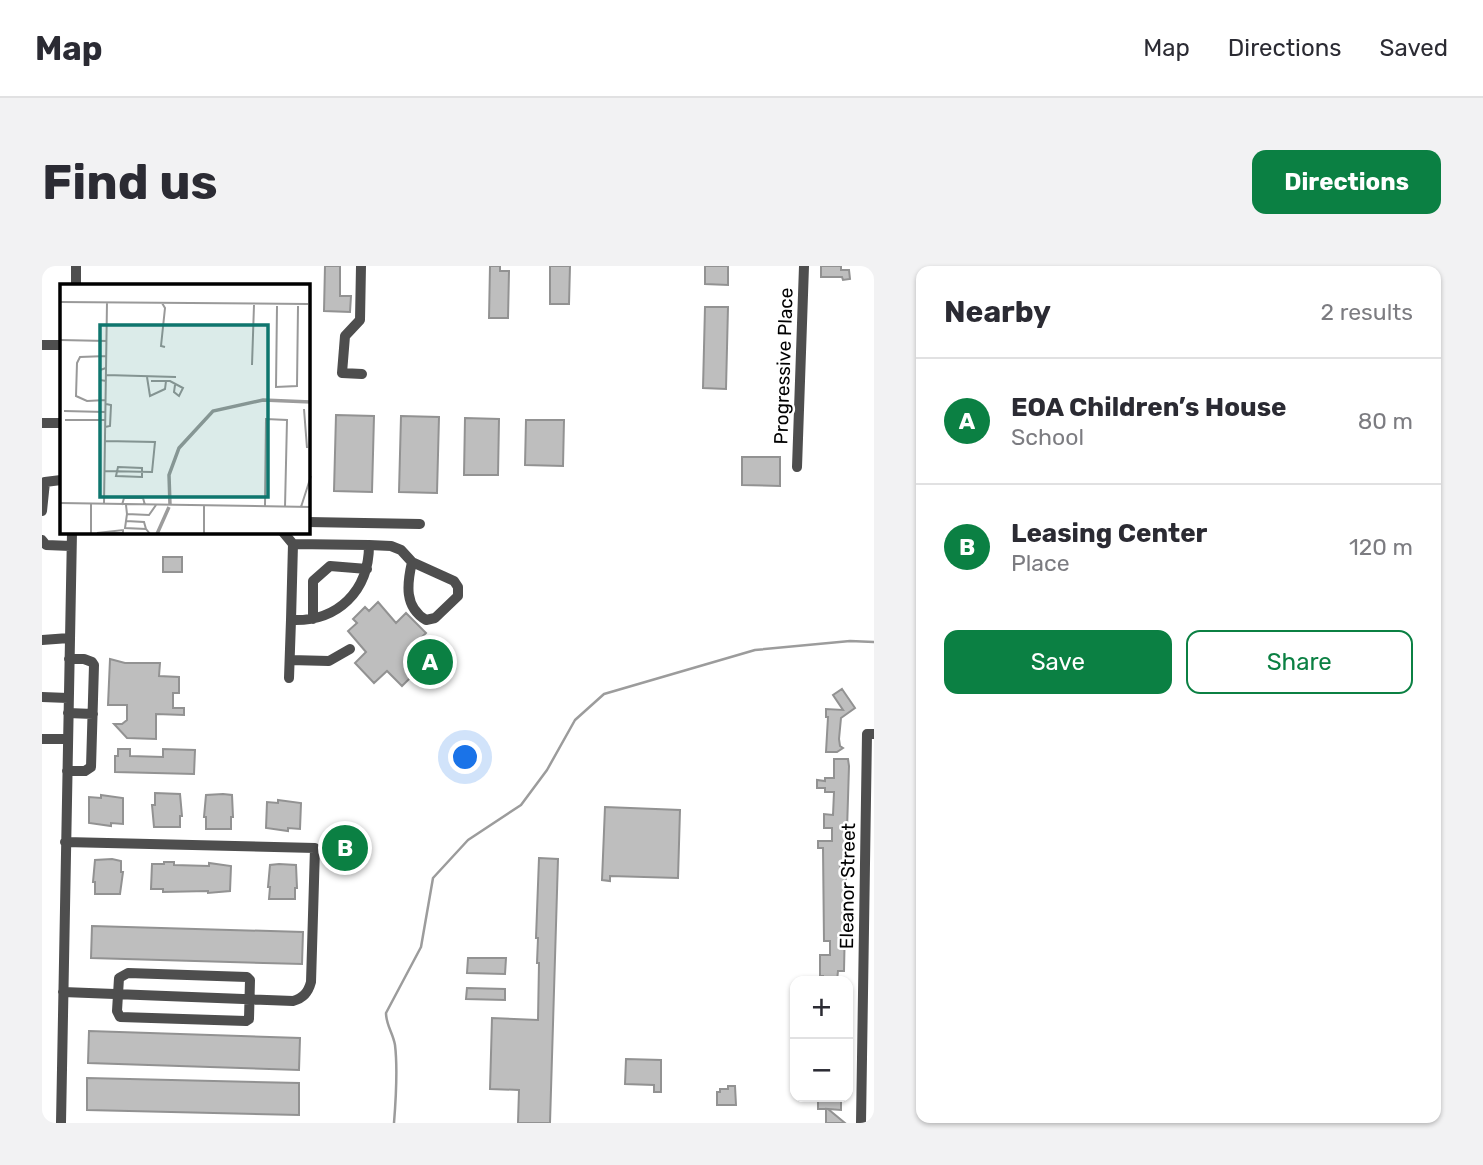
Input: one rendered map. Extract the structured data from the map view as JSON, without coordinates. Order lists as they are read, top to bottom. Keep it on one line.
{"streets":{"street":["Progressive Place","Eleanor Street"]},"page":{"header":"Map","nav":["Map","Directions","Saved"],"buttons":["Directions",["Save","Share"]],"title":"Find us","heading":["Nearby","2 results"],"list":[{"mark":"A","name":"EOA Children’s House","note":"School","value":"80 m"},{"mark":"B","name":"Leasing Center","note":"Place","value":"120 m"}],"pins":["A","B"],"map_buttons":["+","−"]}}
